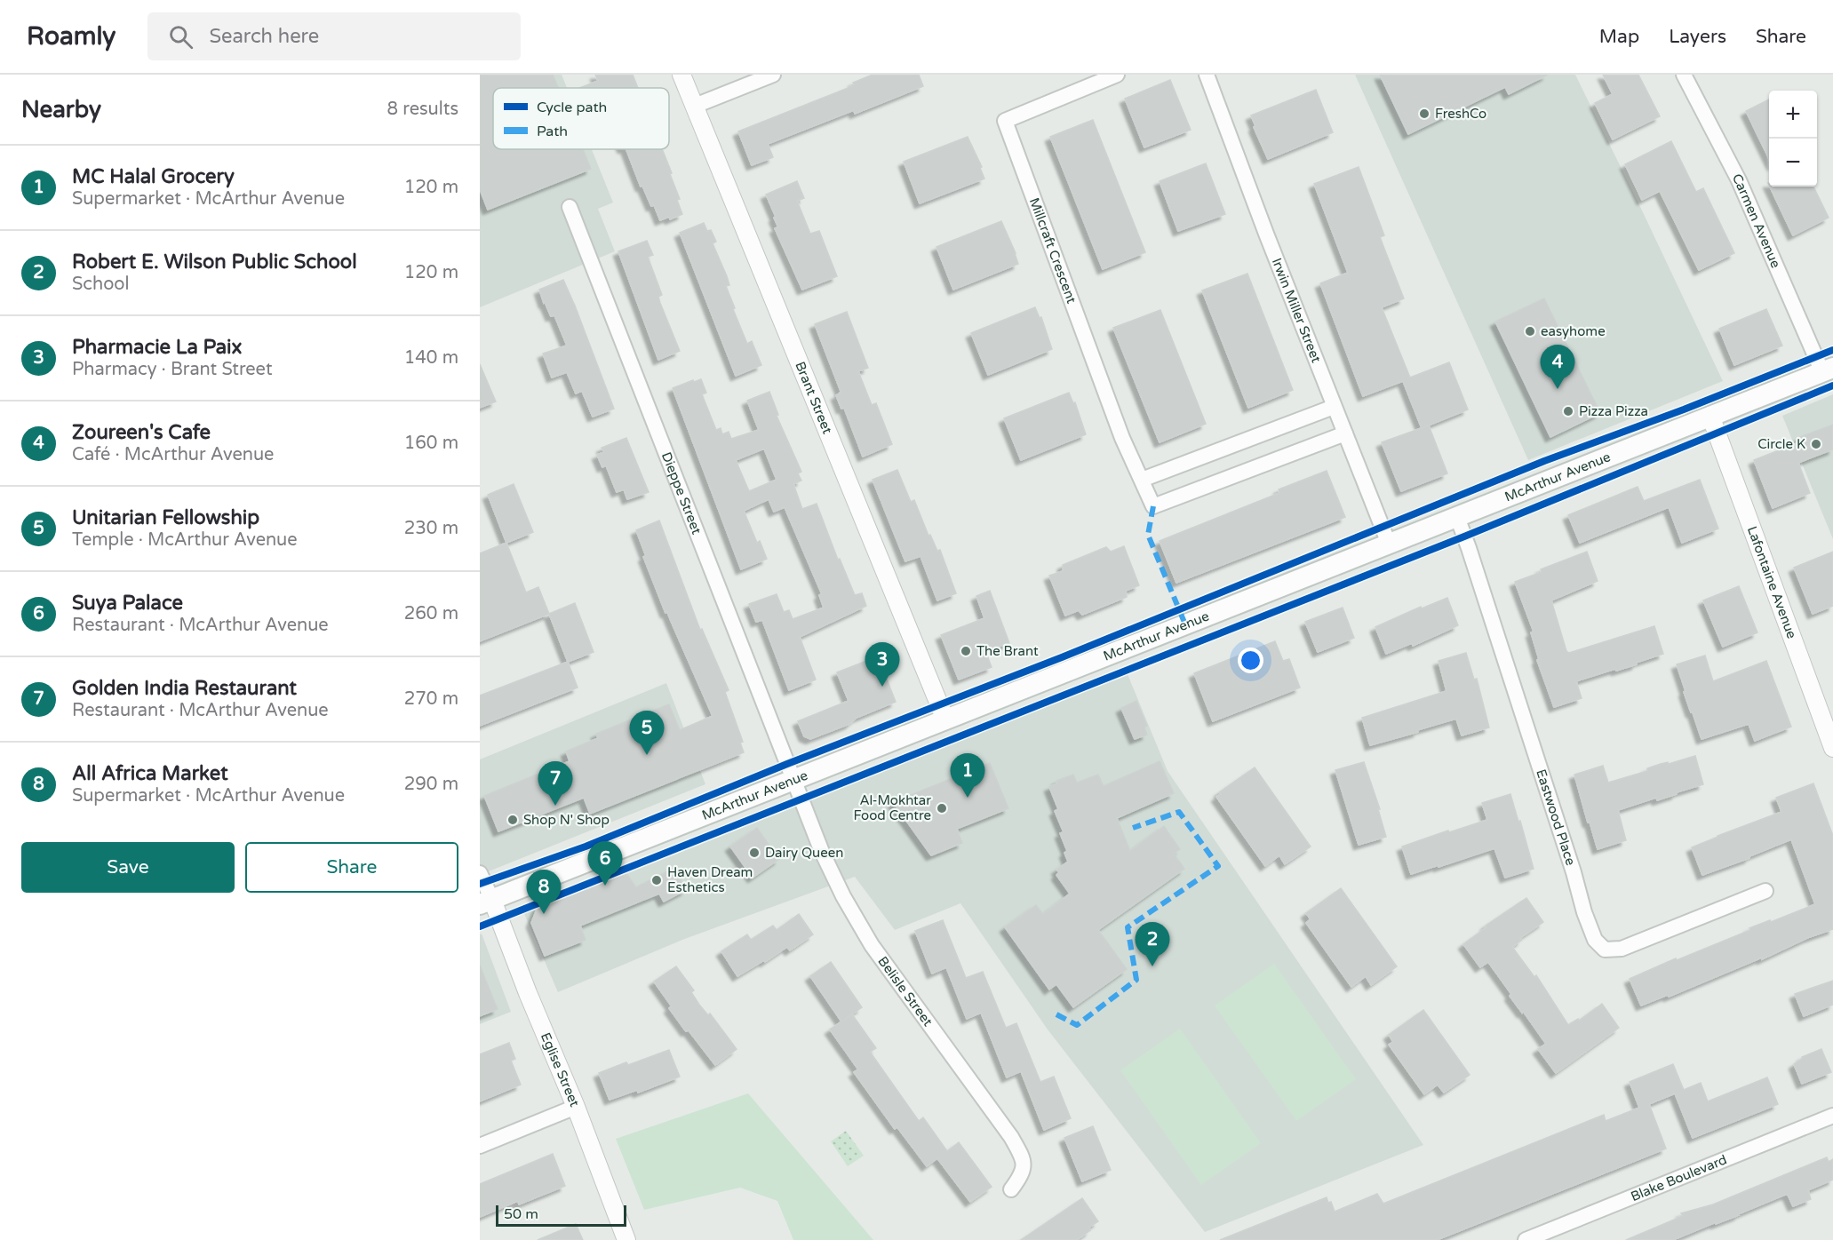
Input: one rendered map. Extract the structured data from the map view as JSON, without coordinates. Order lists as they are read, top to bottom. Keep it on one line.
{"streets":{"main road":["McArthur Avenue"],"street":["Carmen Avenue","Millcraft Crescent","Irwin Miller Street","Brant Street","Dieppe Street","Lafontaine Avenue","Eastwood Place","Belisle Street","Eglise Street","Blake Boulevard"]},"crossings":[["Carmen Avenue","McArthur Avenue"],["Millcraft Crescent","Irwin Miller Street"],["Irwin Miller Street","McArthur Avenue"],["Brant Street","McArthur Avenue"],["McArthur Avenue","Dieppe Street"],["McArthur Avenue","Lafontaine Avenue"],["McArthur Avenue","Eastwood Place"],["McArthur Avenue","Belisle Street"],["McArthur Avenue","Eglise Street"],["Dieppe Street","Belisle Street"]],"places":["FreshCo","easyhome","Pizza Pizza","Circle K","The Brant","Al-Mokhtar Food Centre","Shop N' Shop","Dairy Queen","Haven Dream Esthetics"],"legend":["Cycle path","Path"],"scale_bar":"50 m","page":{"header":"Roamly","search":"Search here","nav":["Map","Layers","Share"],"heading":["Nearby","8 results"],"map_buttons":["+","−"],"list":[{"mark":"1","name":"MC Halal Grocery","note":"Supermarket · McArthur Avenue","value":"120 m"},{"mark":"2","name":"Robert E. Wilson Public School","note":"School","value":"120 m"},{"mark":"3","name":"Pharmacie La Paix","note":"Pharmacy · Brant Street","value":"140 m"},{"mark":"4","name":"Zoureen's Cafe","note":"Café · McArthur Avenue","value":"160 m"},{"mark":"5","name":"Unitarian Fellowship","note":"Temple · McArthur Avenue","value":"230 m"},{"mark":"6","name":"Suya Palace","note":"Restaurant · McArthur Avenue","value":"260 m"},{"mark":"7","name":"Golden India Restaurant","note":"Restaurant · McArthur Avenue","value":"270 m"},{"mark":"8","name":"All Africa Market","note":"Supermarket · McArthur Avenue","value":"290 m"}],"pins":["4","3","5","1","7","6","8","2"],"buttons":["Save","Share"],"scale":"50 m"}}
